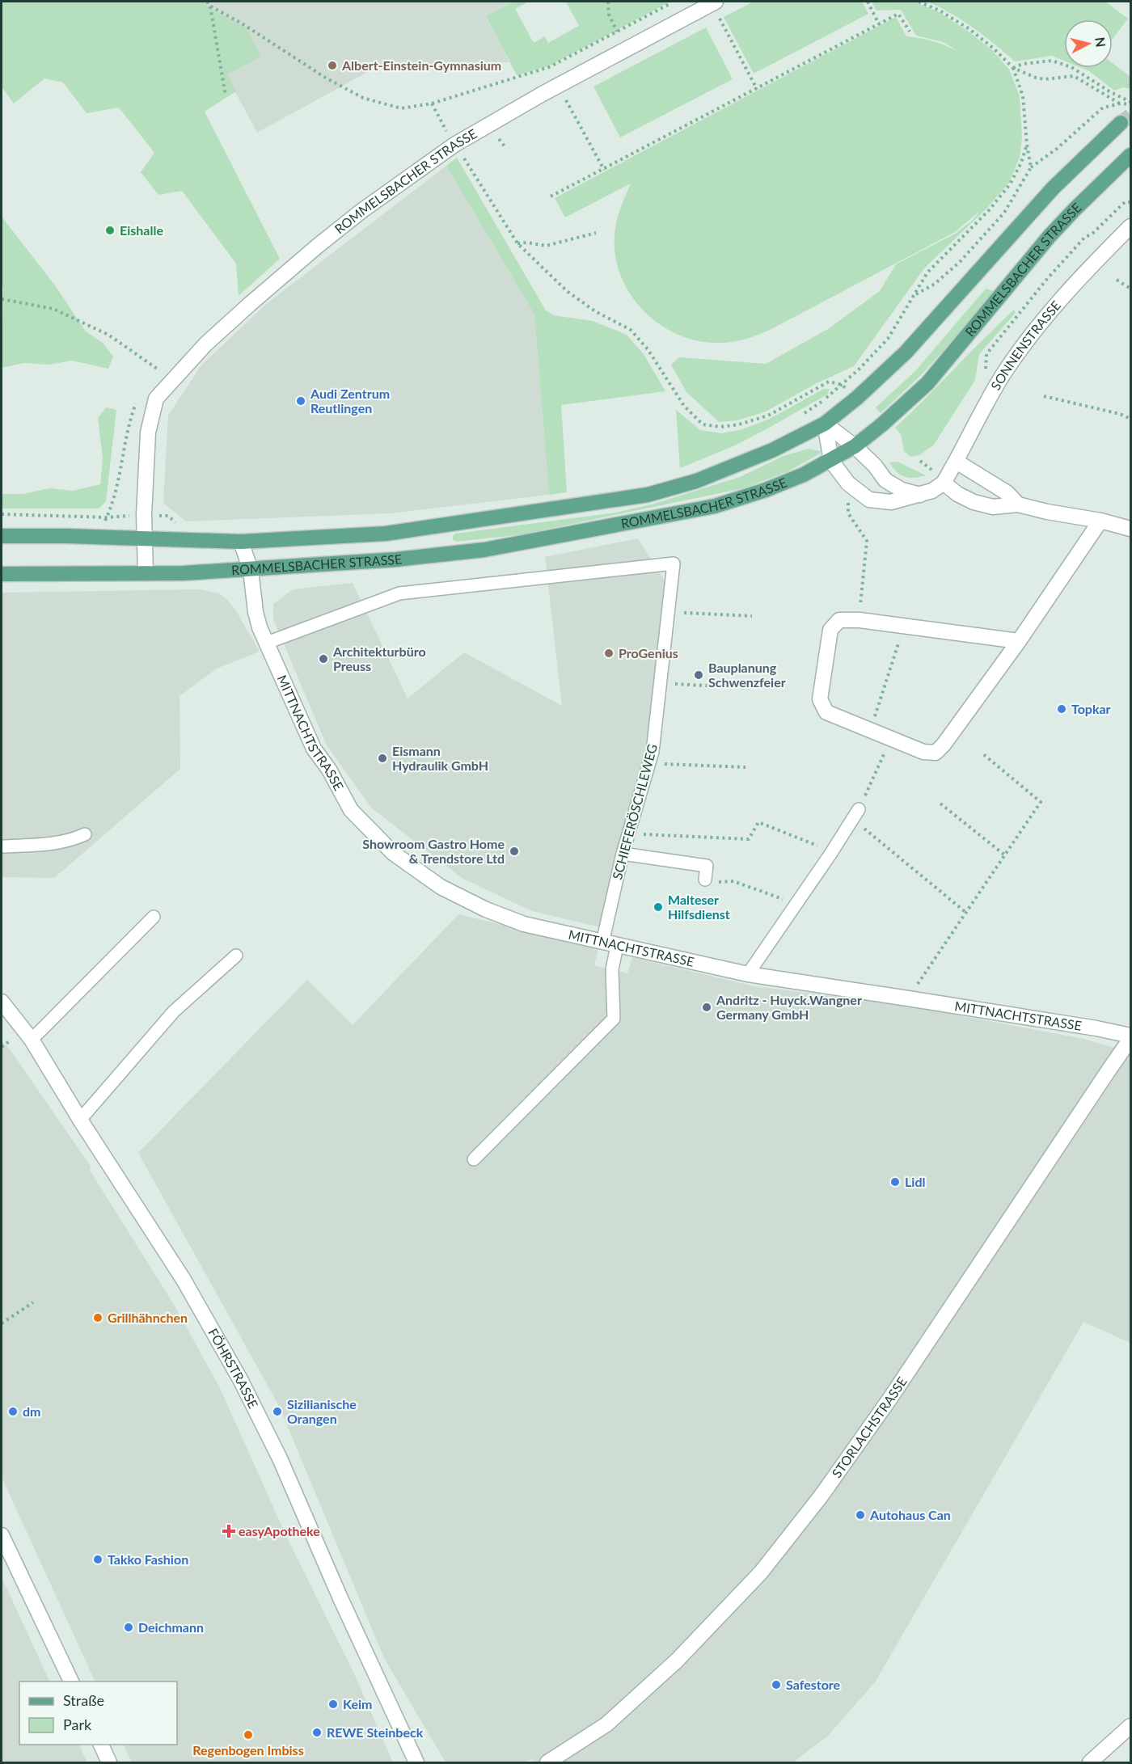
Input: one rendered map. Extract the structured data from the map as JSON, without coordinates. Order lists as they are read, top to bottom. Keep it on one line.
{"streets":{"main road":["ROMMELSBACHER STRASSE"],"street":["SONNENSTRASSE","MITTNACHTSTRASSE","FÖHRSTRASSE","STORLACHSTRASSE"],"lane":["SCHIEFERÖSCHLEWEG"]},"crossings":[["ROMMELSBACHER STRASSE","MITTNACHTSTRASSE"],["MITTNACHTSTRASSE","SCHIEFERÖSCHLEWEG"],["MITTNACHTSTRASSE","STORLACHSTRASSE"]],"places":{"other":["Albert-Einstein-Gymnasium","Eishalle","Audi Zentrum Reutlingen","ProGenius","Architekturbüro Preuss","Bauplanung Schwenzfeier","Topkar","Eismann Hydraulik GmbH","Showroom Gastro Home & Trendstore Ltd","Malteser Hilfsdienst","Andritz - Huyck.Wangner Germany GmbH","Lidl","Grillhähnchen","dm","Sizilianische Orangen","Autohaus Can","Takko Fashion","Deichmann","Safestore","Keim","REWE Steinbeck","Regenbogen Imbiss"],"health":["easyApotheke"]},"legend":["Straße","Park"],"north":"right"}
